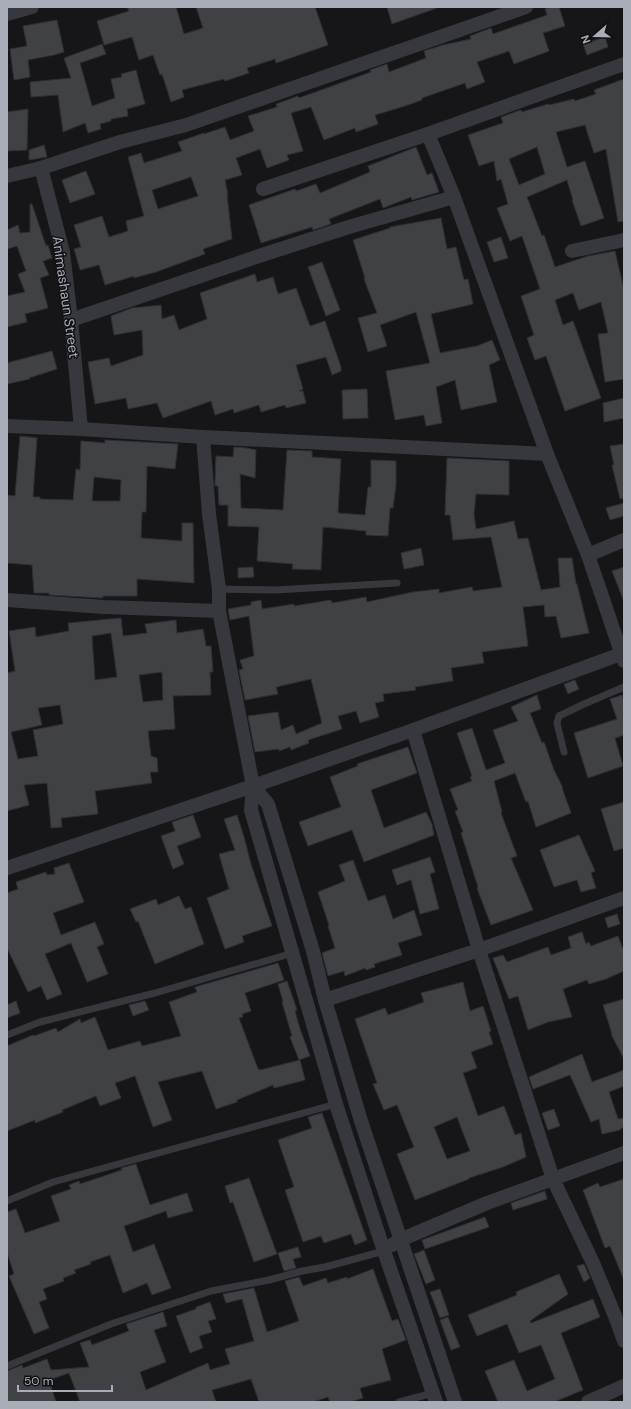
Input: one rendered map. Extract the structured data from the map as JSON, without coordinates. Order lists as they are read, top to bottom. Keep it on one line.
{"streets":{"street":["Animashaun Street"]},"scale_bar":"50 m","north":"left"}
